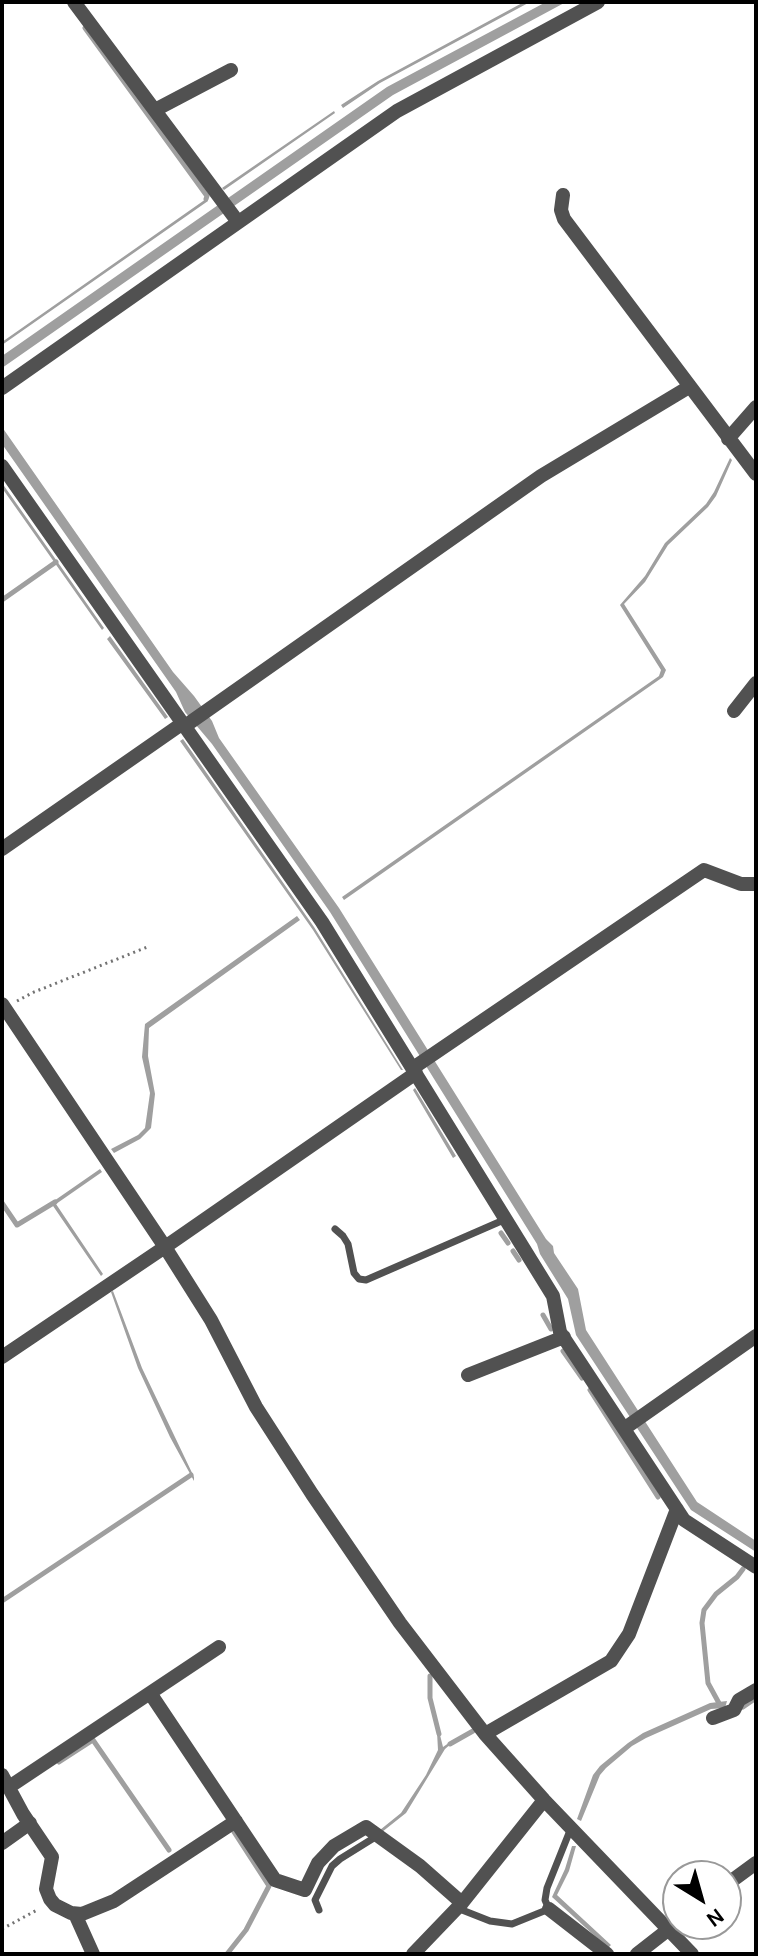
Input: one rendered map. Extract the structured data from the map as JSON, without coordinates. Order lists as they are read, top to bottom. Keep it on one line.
{"north":"bottom right"}
